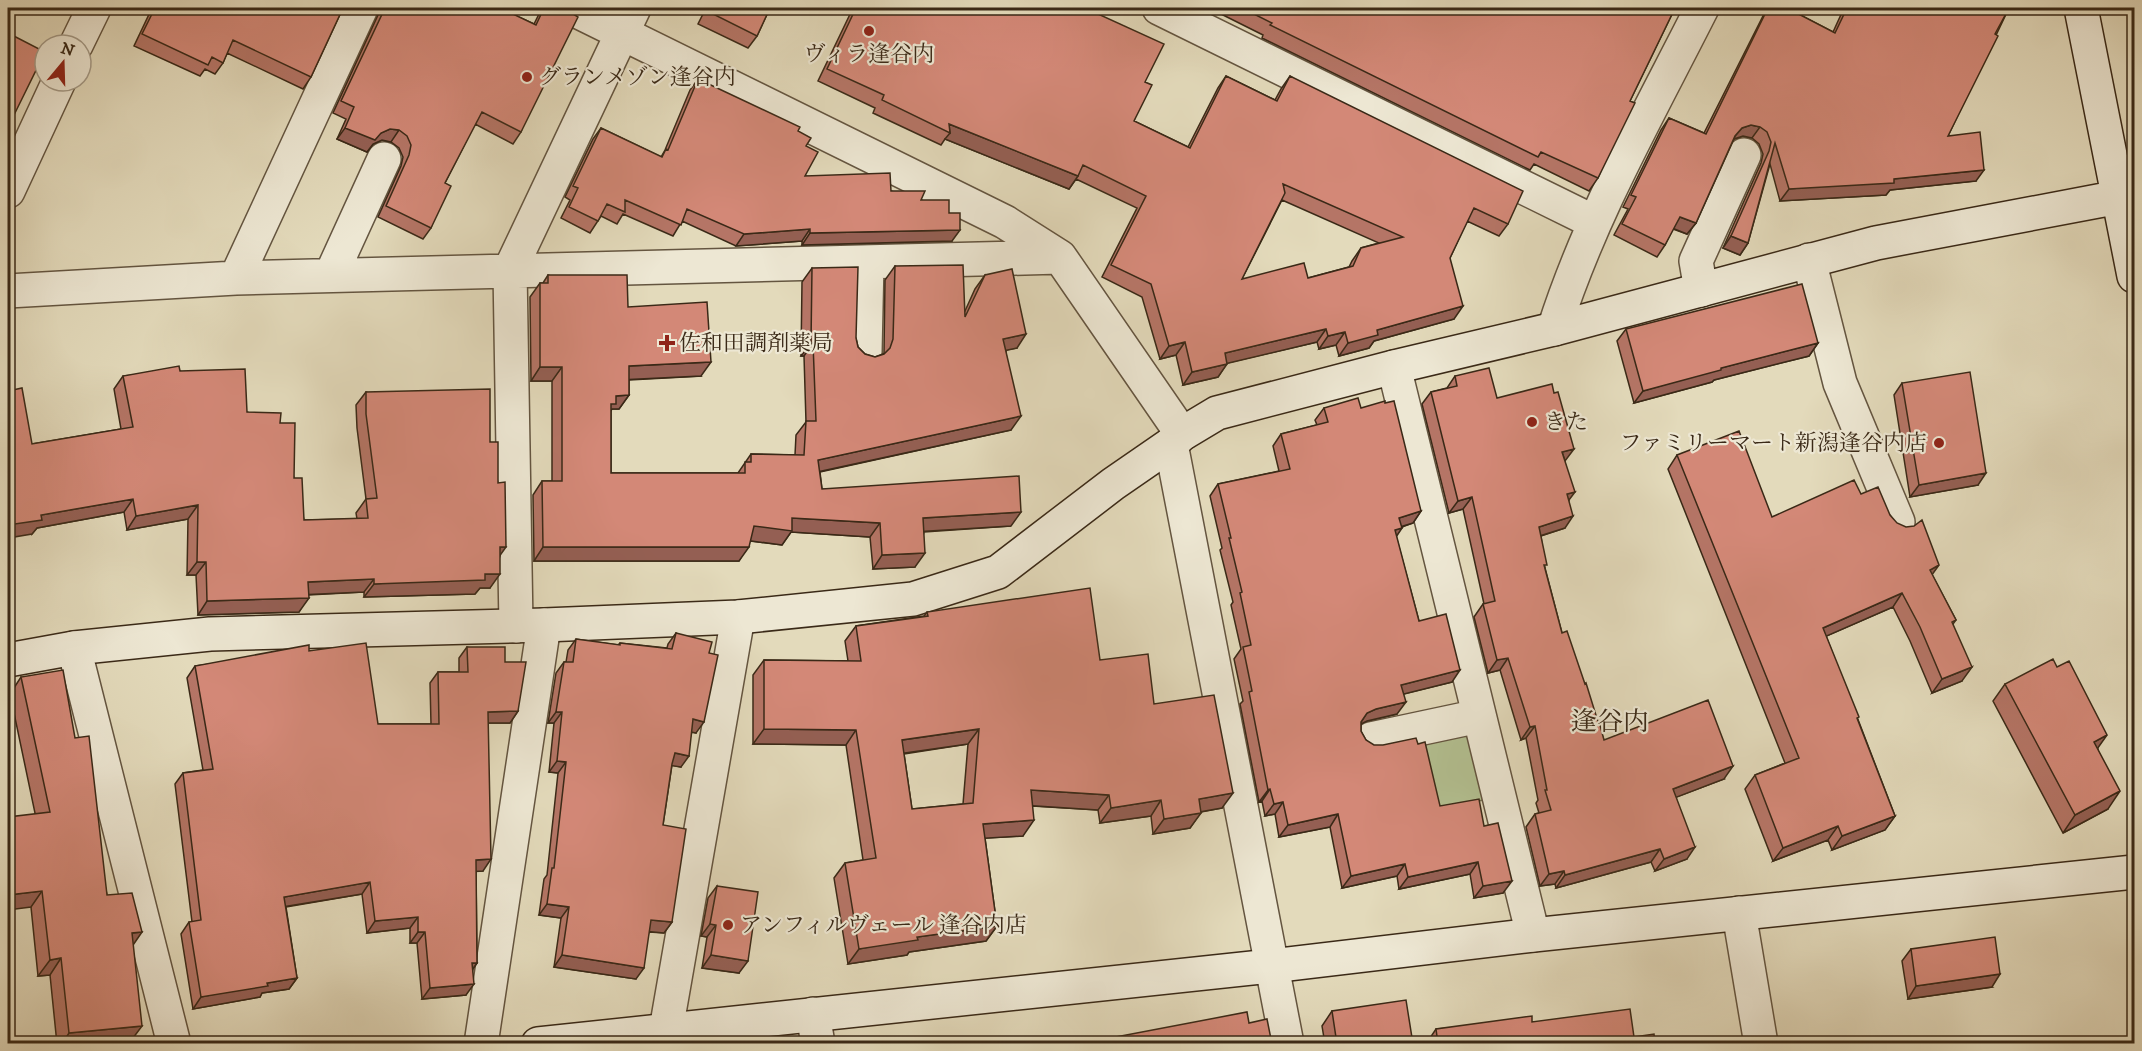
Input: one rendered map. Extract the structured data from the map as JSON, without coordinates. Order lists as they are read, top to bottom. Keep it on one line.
{"districts":["逢谷内"],"places":{"other":["ヴィラ逢谷内","グランメゾン逢谷内","きた","ファミリーマート新潟逢谷内店","アンフィルヴェール 逢谷内店"],"health":["佐和田調剤薬局"]},"north":"top"}
